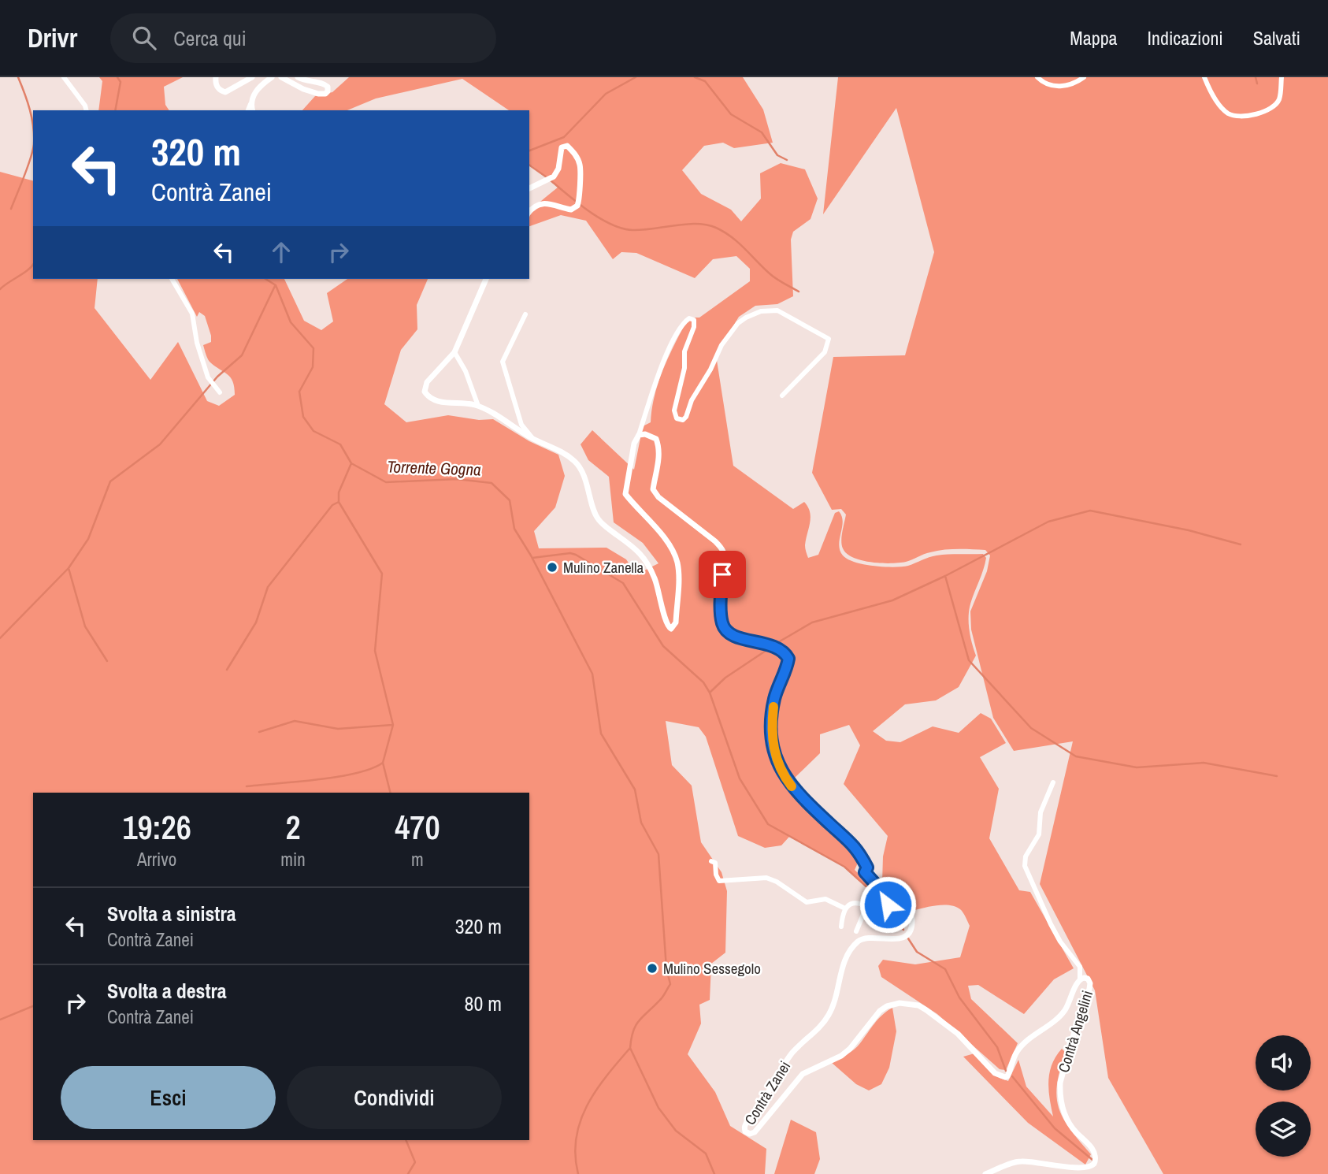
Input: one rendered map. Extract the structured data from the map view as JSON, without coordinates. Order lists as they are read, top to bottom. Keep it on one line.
{"streets":{"street":["Contrà Angelini","Contrà Zanei"]},"crossings":[["Contrà Angelini","Contrà Zanei"]],"water":["Torrente Gogna"],"places":["Mulino Zanella","Mulino Sessegolo"],"page":{"header":"Drivr","search":"Cerca qui","nav":["Mappa","Indicazioni","Salvati"],"turn":["320 m","Contrà Zanei"],"eta":["19:26","Arrivo","2","min","470","m"],"list":[{"name":"Svolta a sinistra","note":"Contrà Zanei","value":"320 m"},{"name":"Svolta a destra","note":"Contrà Zanei","value":"80 m"}],"buttons":["Esci","Condividi"]}}
